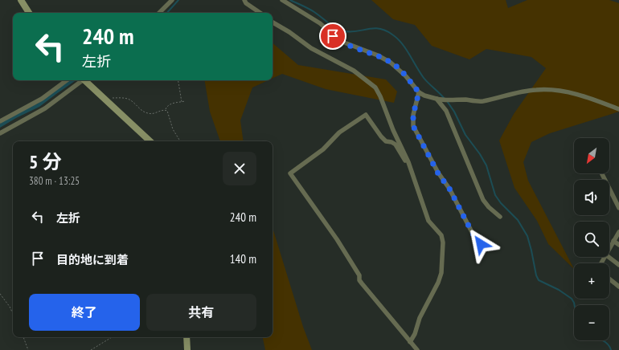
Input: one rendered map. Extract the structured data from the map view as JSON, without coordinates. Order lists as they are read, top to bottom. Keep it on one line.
{"north":"bottom left","page":{"turn":["240 m","左折"],"map_buttons":["+","−"],"heading":["5 分","380 m · 13:25"],"list":[{"name":"左折","value":"240 m"},{"name":"目的地に到着","value":"140 m"}],"buttons":["終了","共有"]}}
